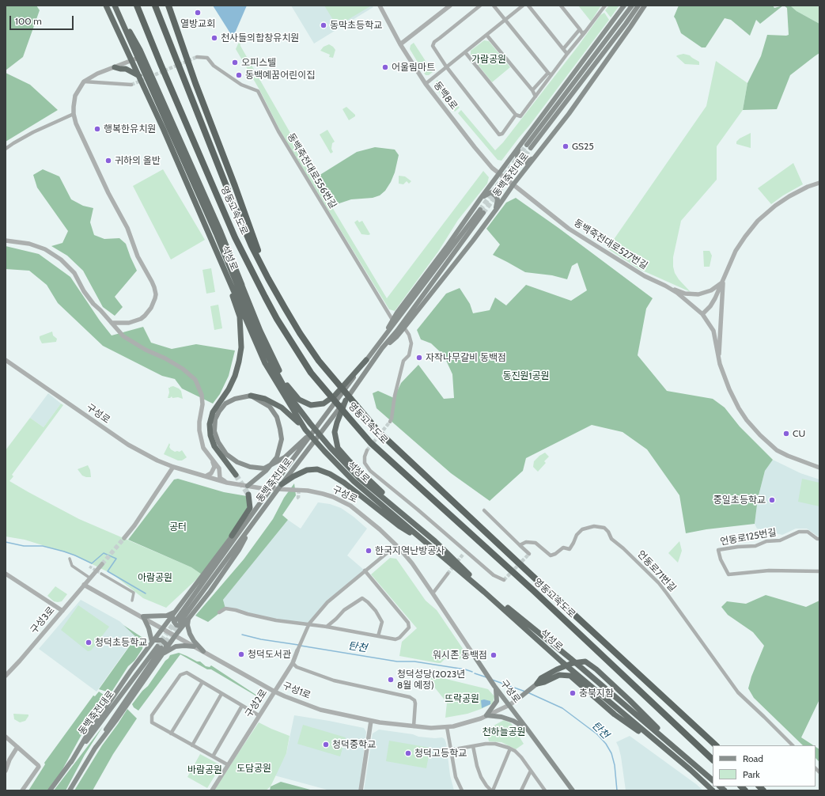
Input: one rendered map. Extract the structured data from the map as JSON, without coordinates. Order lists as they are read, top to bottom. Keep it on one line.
{"streets":{"highway":["영동고속도로","석성로"],"main road":["동백죽전대로","구성로"],"street":["동백8로","동백죽전대로556번길","동백죽전대로527번길","언동로125번길","언동로71번길","구성3로","구성1로","구성2로"]},"crossings":[["동백8로","동백죽전대로"],["동백8로","동백죽전대로527번길"],["동백죽전대로556번길","동백죽전대로"],["동백죽전대로","동백죽전대로527번길"],["구성로","구성1로"],["구성3로","구성1로"],["구성1로","구성2로"]],"water":["탄천"],"parks":["가람공원","동진원1공원","공터","아람공원","뜨락공원","천하늘공원","도담공원","바람공원"],"places":["열방교회","동막초등학교","천사들의합창유치원","오피스텔","어울림마트","동백예꿈어린이집","행복한유치원","GS25","귀하의 올반","자작나무갈비 동백점","CU","중일초등학교","한국지역난방공사","청덕초등학교","청덕도서관","워시존 동백점","청덕성당(2023년 8월 예정)","충북지함","청덕중학교","청덕고등학교"],"legend":["Road","Park"],"scale_bar":"100 m"}
